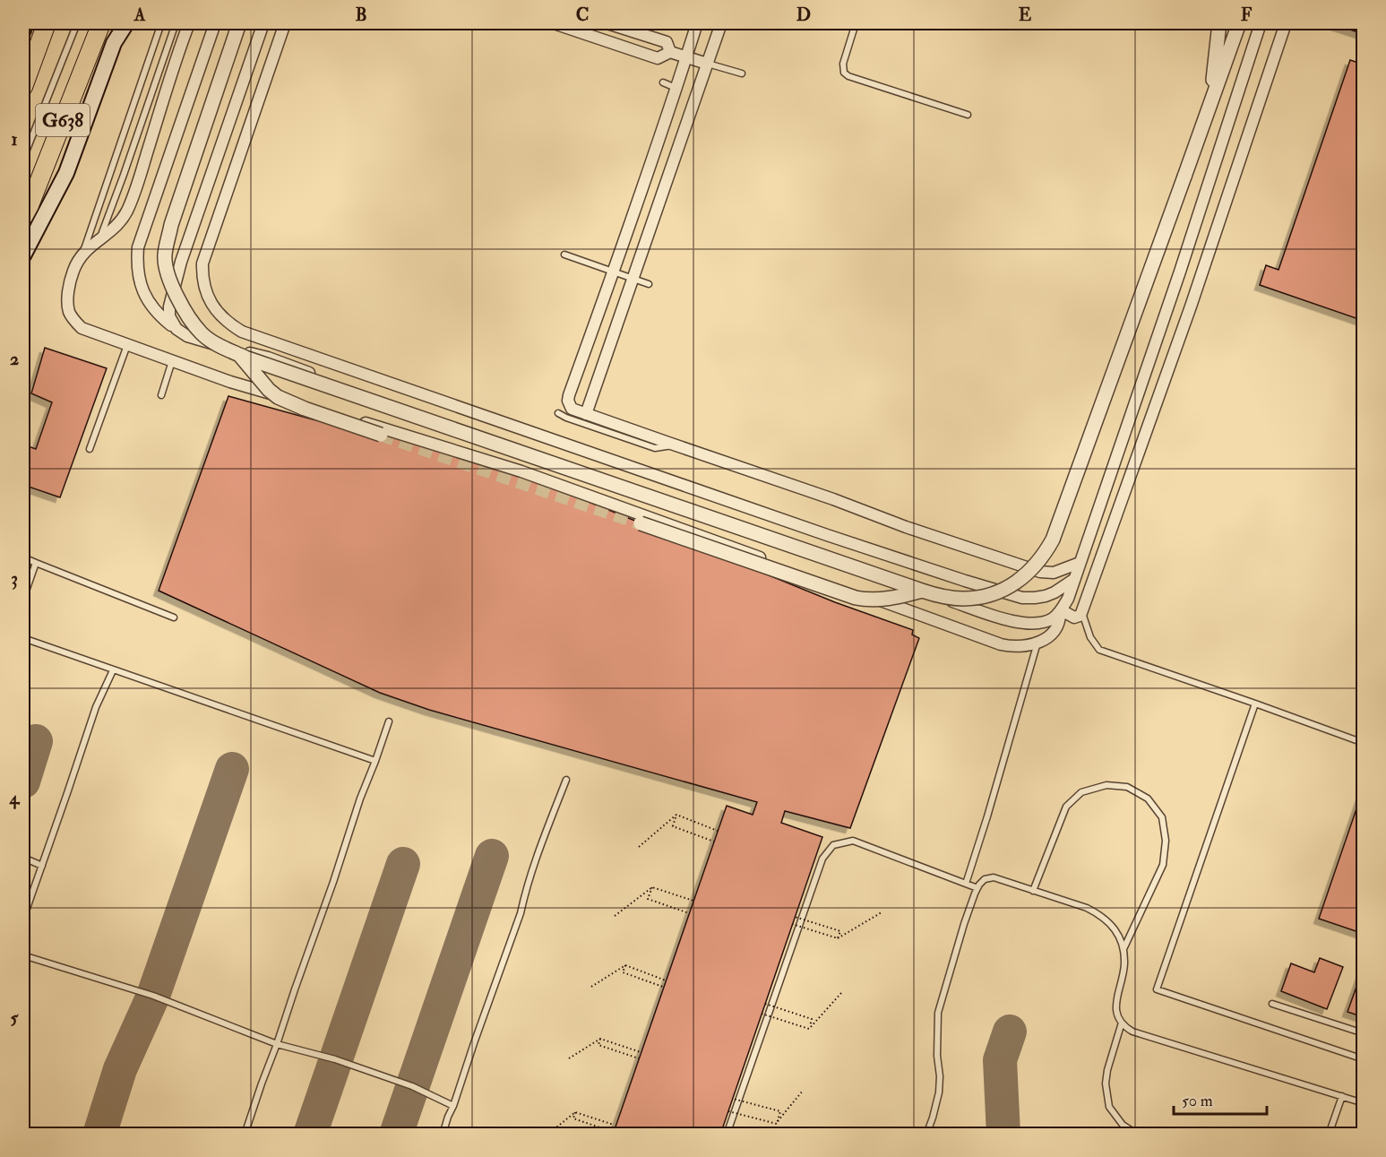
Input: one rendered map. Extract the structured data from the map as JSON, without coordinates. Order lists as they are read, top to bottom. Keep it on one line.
{"streets":{"highway":["G638"]},"scale_bar":"50 m","grid":{"columns":["A","B","C","D","E","F"],"rows":["1","2","3","4","5"]}}
